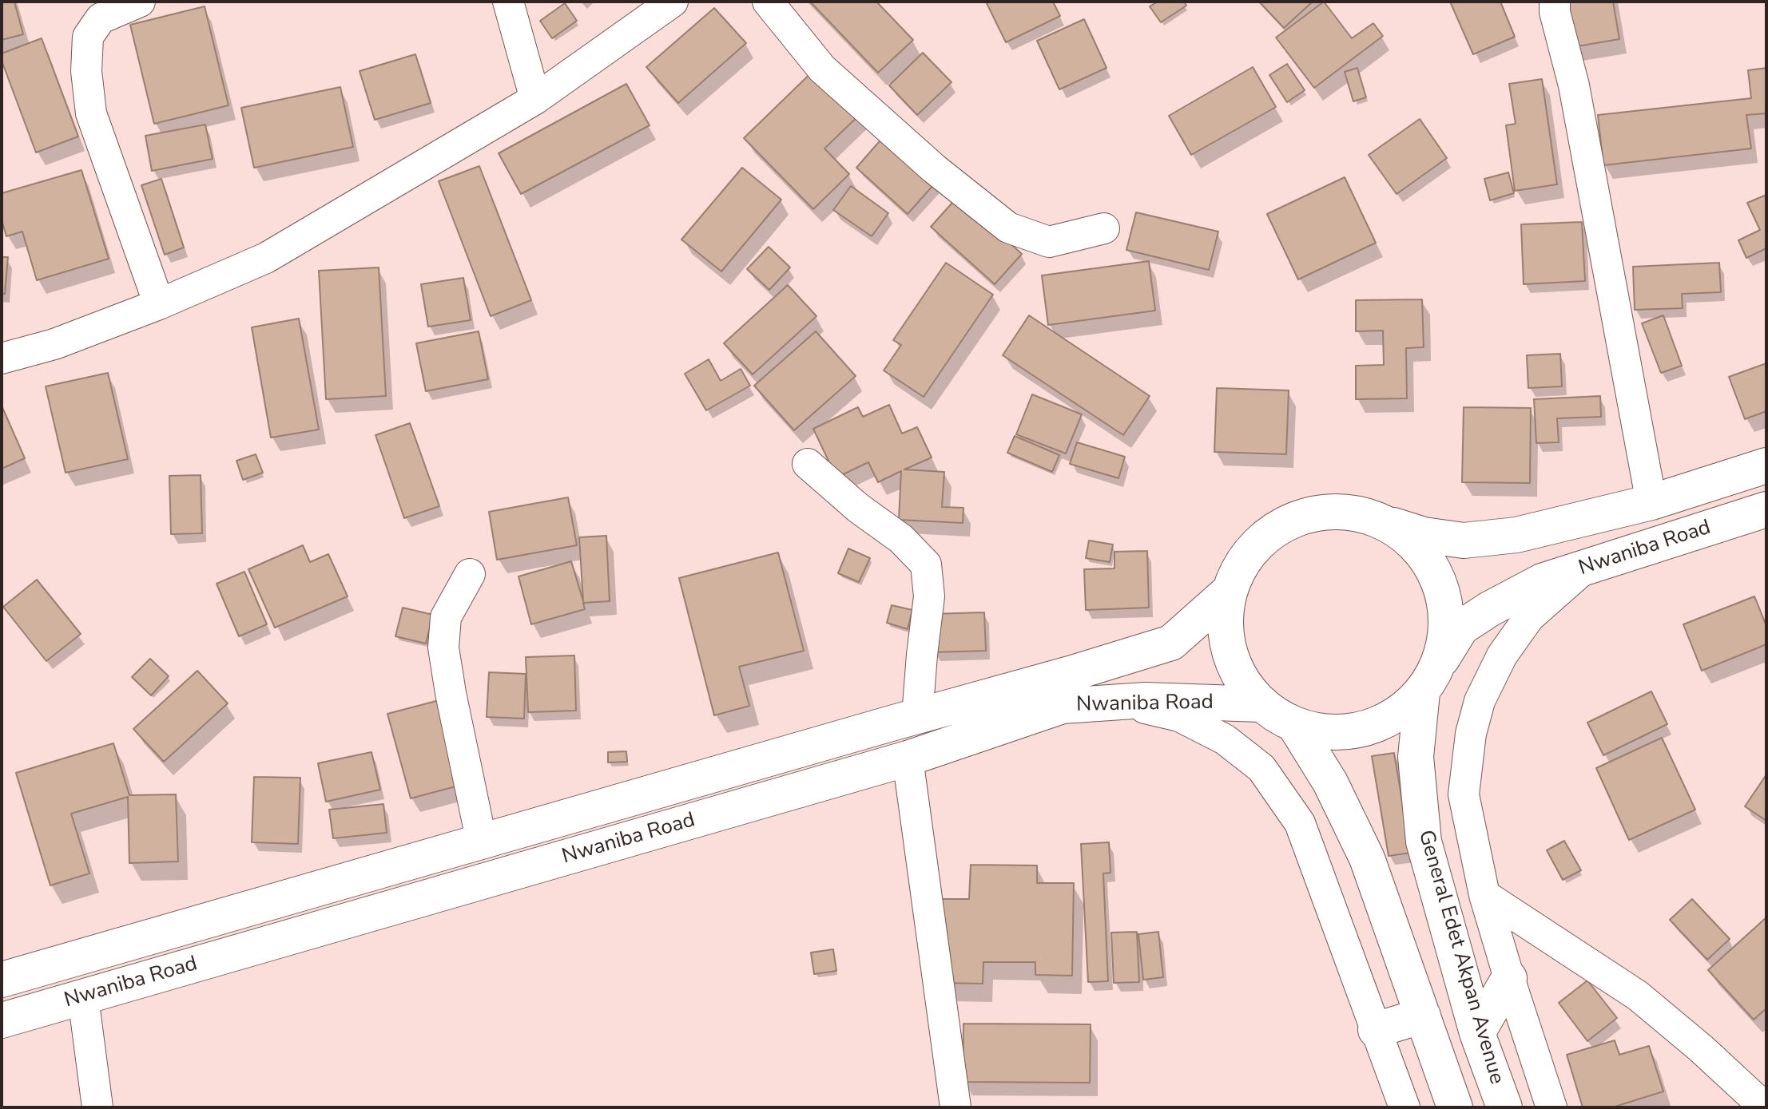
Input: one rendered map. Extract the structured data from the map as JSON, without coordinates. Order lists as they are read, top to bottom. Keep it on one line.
{"streets":{"main road":["Nwaniba Road","General Edet Akpan Avenue"]},"crossings":[["Nwaniba Road","General Edet Akpan Avenue"]]}
